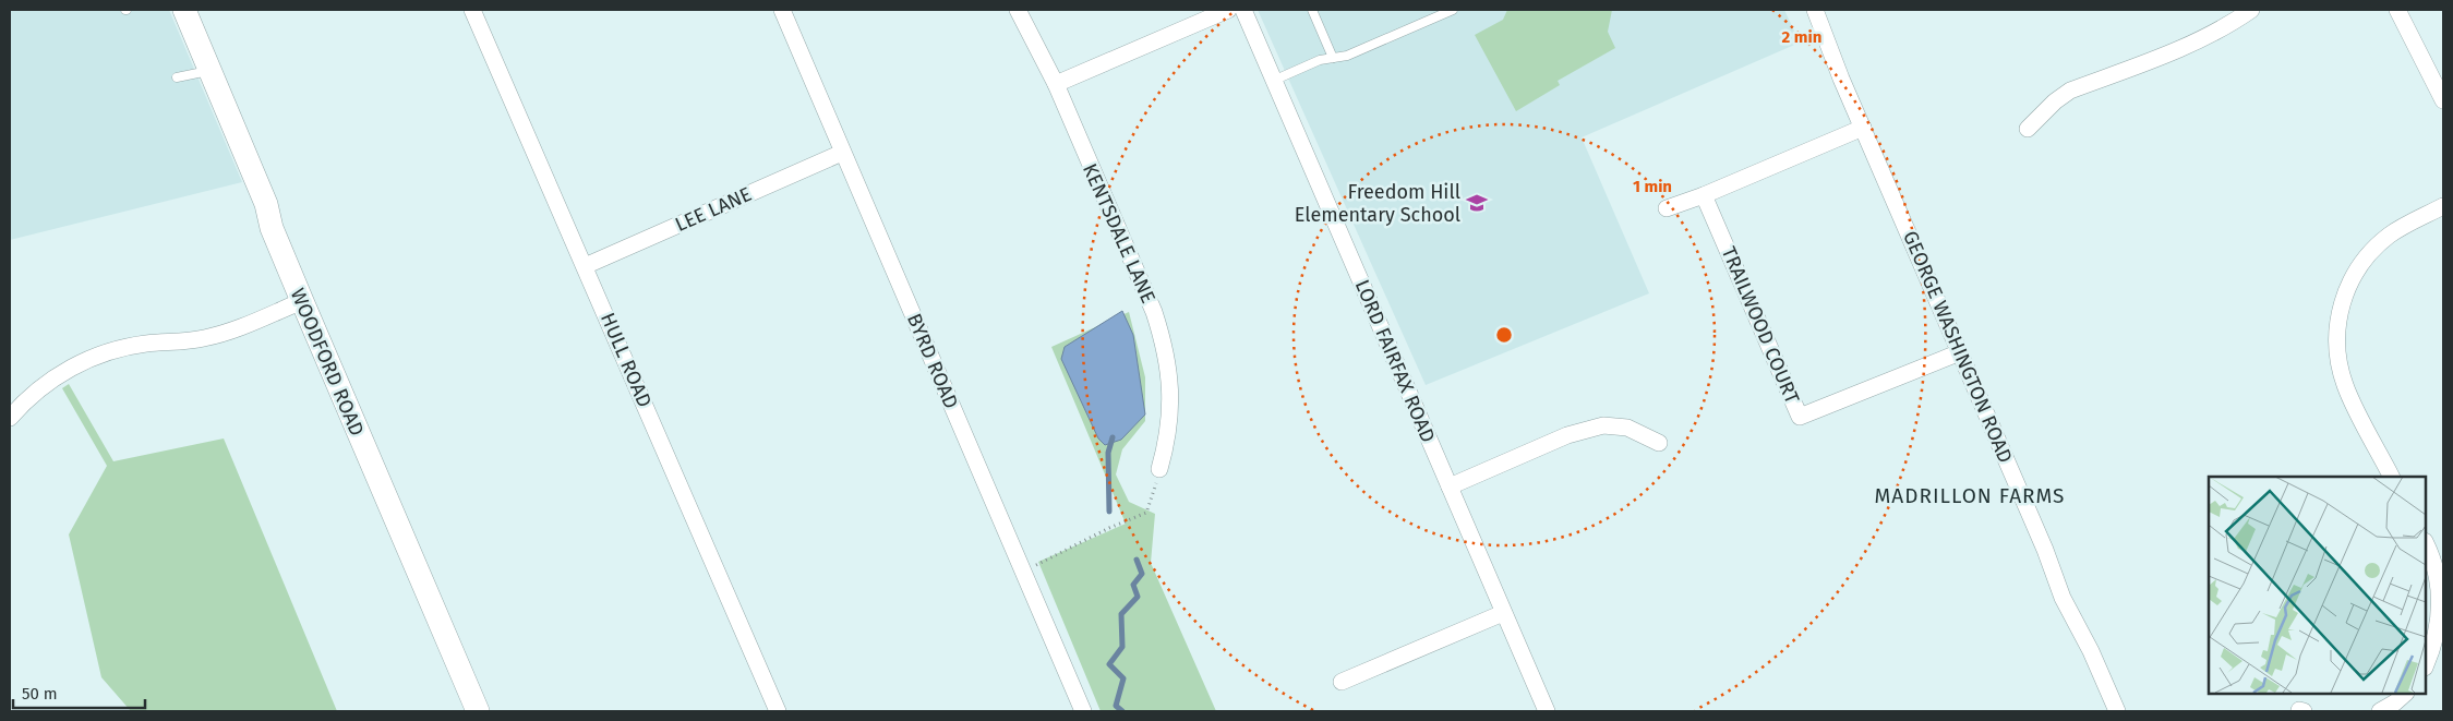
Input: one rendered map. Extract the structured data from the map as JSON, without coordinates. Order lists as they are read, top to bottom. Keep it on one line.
{"streets":{"street":["LEE LANE","KENTSDALE LANE","TRAILWOOD COURT","GEORGE WASHINGTON ROAD","HULL ROAD","BYRD ROAD","LORD FAIRFAX ROAD","WOODFORD ROAD"]},"crossings":[["LEE LANE","HULL ROAD"],["LEE LANE","BYRD ROAD"],["TRAILWOOD COURT","GEORGE WASHINGTON ROAD"]],"districts":["MADRILLON FARMS"],"places":{"school or university":["Freedom Hill Elementary School"]},"scale_bar":"50 m","rings":["2 min","1 min"]}
